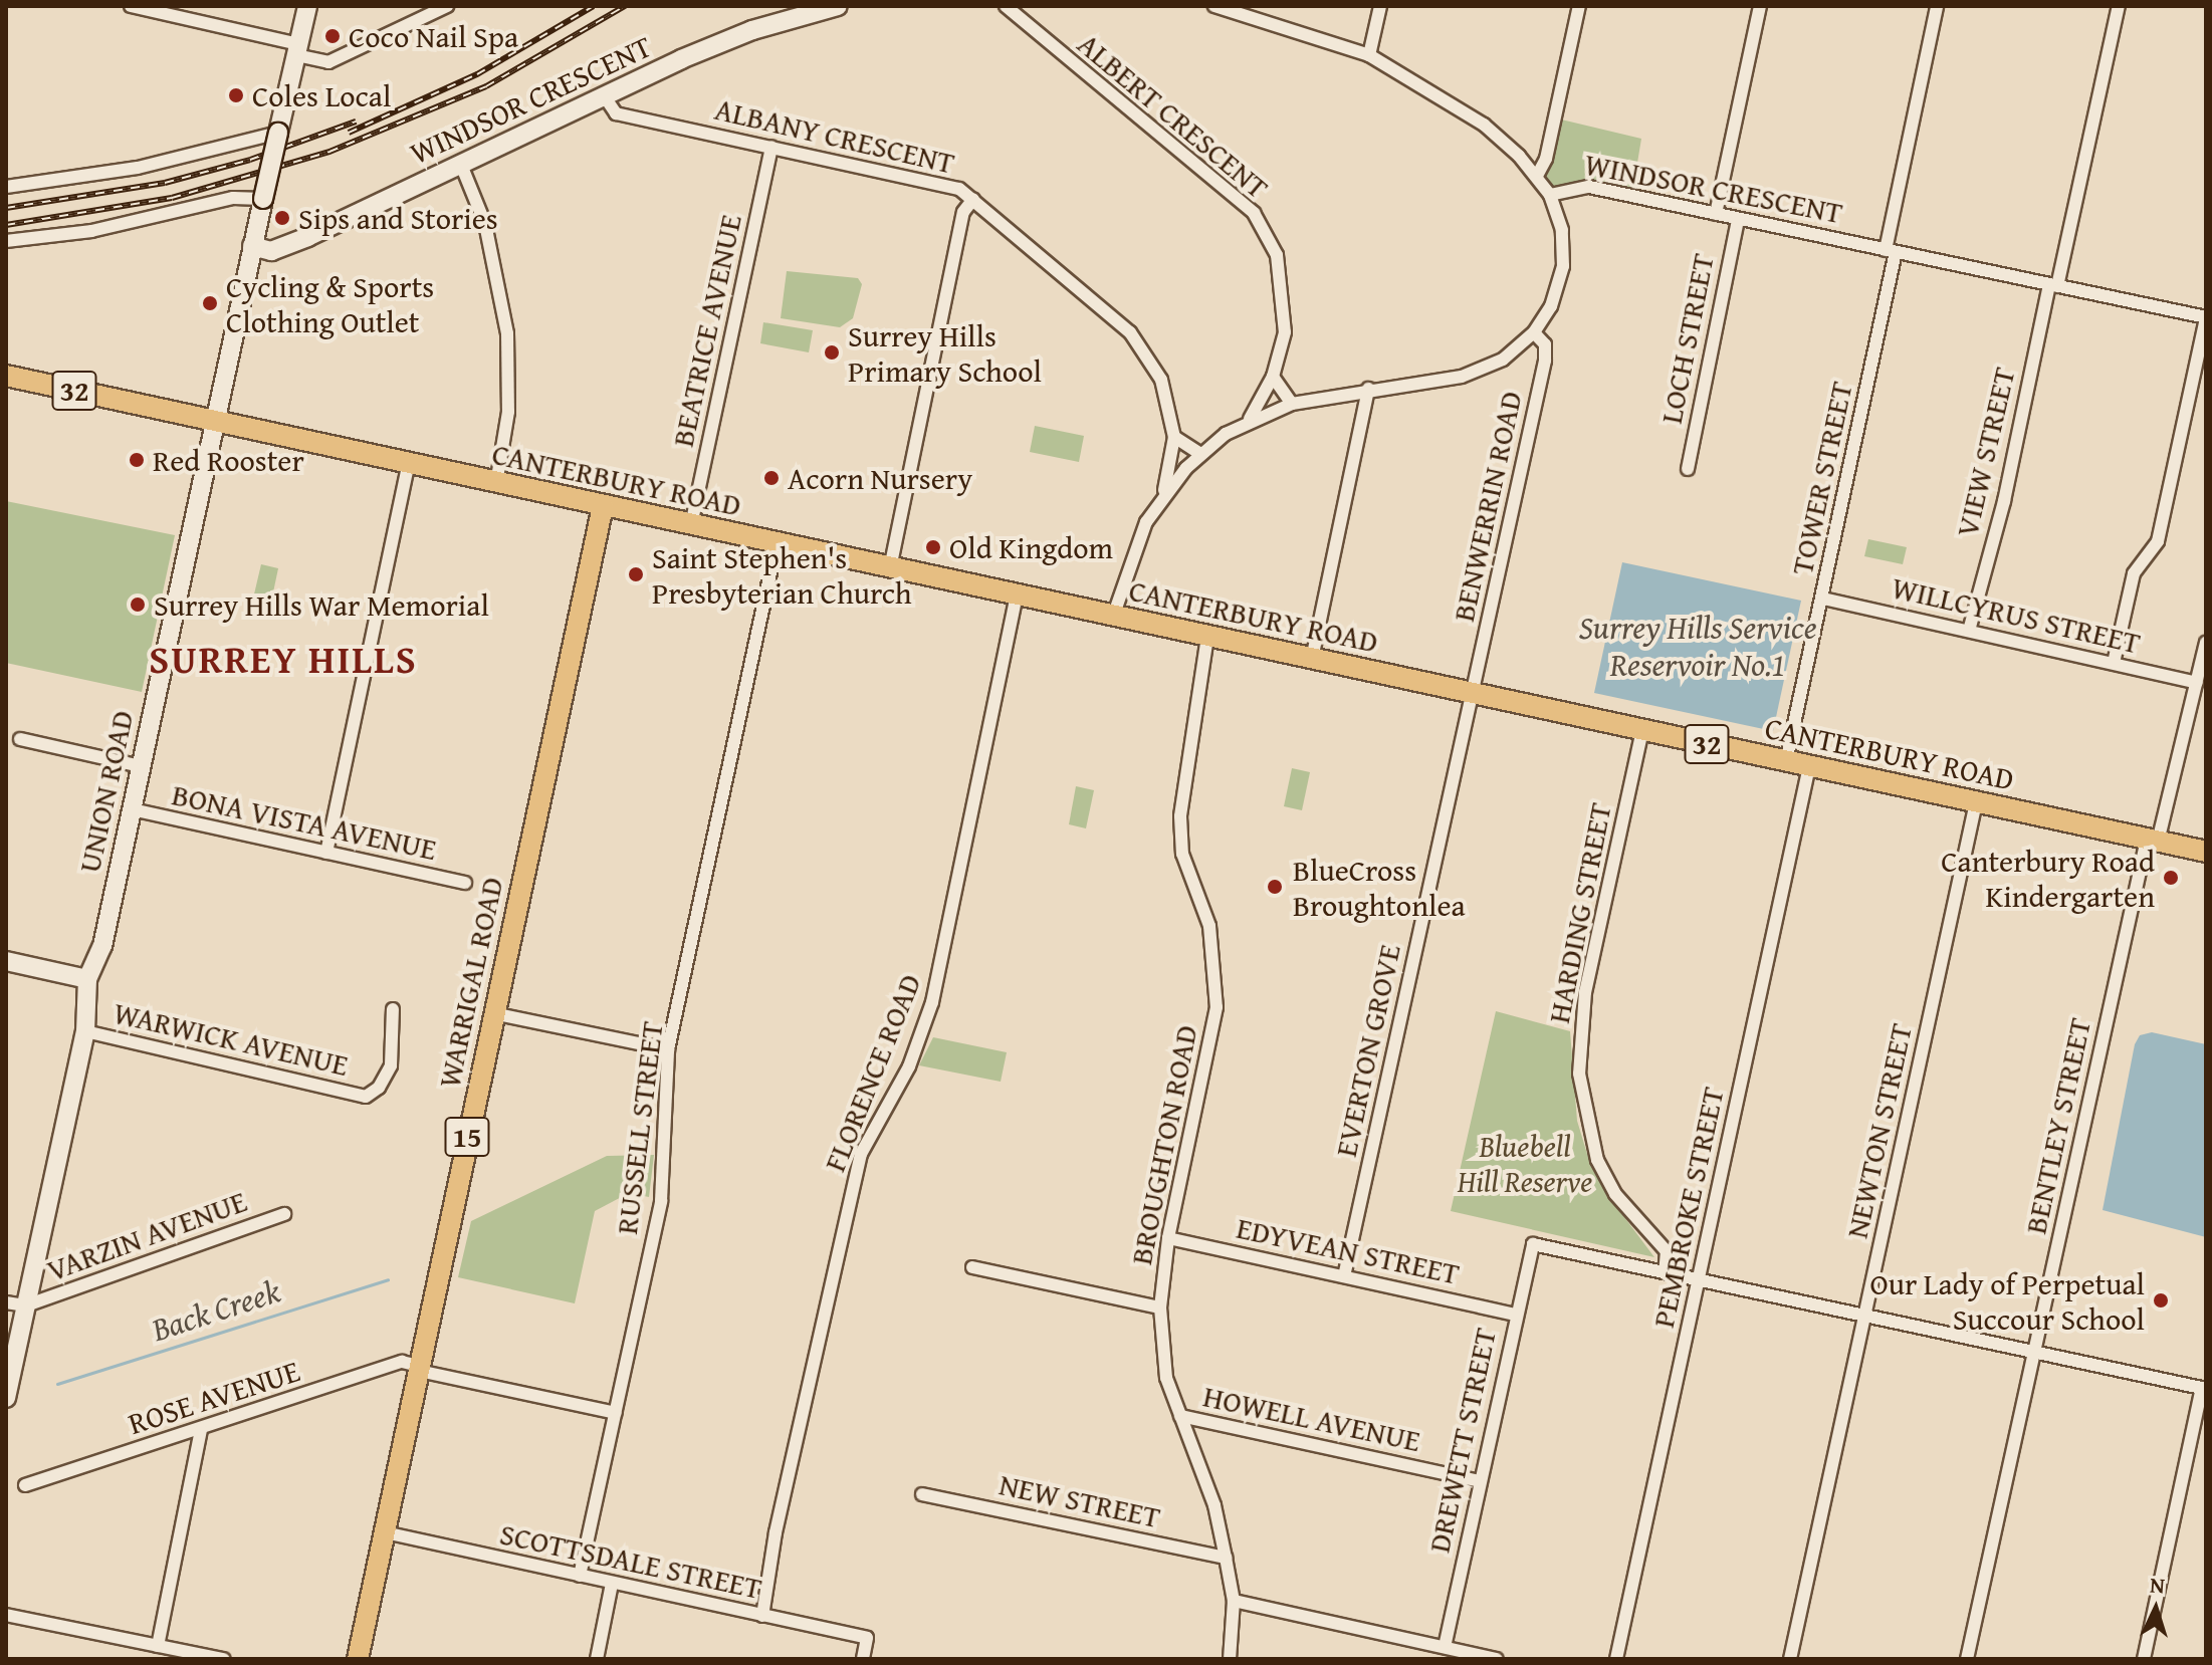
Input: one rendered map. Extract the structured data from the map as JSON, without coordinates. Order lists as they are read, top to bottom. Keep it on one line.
{"streets":{"main road":["32","CANTERBURY ROAD","WARRIGAL ROAD","15"],"street":["WINDSOR CRESCENT","ALBERT CRESCENT","ALBANY CRESCENT","BEATRICE AVENUE","LOCH STREET","VIEW STREET","TOWER STREET","BENWERRIN ROAD","WILLCYRUS STREET","UNION ROAD","BONA VISTA AVENUE","HARDING STREET","WARWICK AVENUE","EVERTON GROVE","FLORENCE ROAD","BENTLEY STREET","RUSSELL STREET","NEWTON STREET","BROUGHTON ROAD","PEMBROKE STREET","VARZIN AVENUE","EDYVEAN STREET","ROSE AVENUE","HOWELL AVENUE","DREWETT STREET","NEW STREET","SCOTTSDALE STREET"]},"crossings":[["WINDSOR CRESCENT","ALBANY CRESCENT"],["WINDSOR CRESCENT","LOCH STREET"],["WINDSOR CRESCENT","VIEW STREET"],["WINDSOR CRESCENT","TOWER STREET"],["WINDSOR CRESCENT","UNION ROAD"],["ALBANY CRESCENT","BEATRICE AVENUE"],["BEATRICE AVENUE","CANTERBURY ROAD"],["VIEW STREET","WILLCYRUS STREET"],["TOWER STREET","CANTERBURY ROAD"],["TOWER STREET","WILLCYRUS STREET"],["CANTERBURY ROAD","BENWERRIN ROAD"],["CANTERBURY ROAD","UNION ROAD"],["CANTERBURY ROAD","HARDING STREET"],["CANTERBURY ROAD","WARRIGAL ROAD"],["CANTERBURY ROAD","EVERTON GROVE"],["CANTERBURY ROAD","FLORENCE ROAD"],["CANTERBURY ROAD","BENTLEY STREET"],["CANTERBURY ROAD","RUSSELL STREET"],["CANTERBURY ROAD","NEWTON STREET"],["CANTERBURY ROAD","BROUGHTON ROAD"],["CANTERBURY ROAD","PEMBROKE STREET"],["BENWERRIN ROAD","EVERTON GROVE"],["WILLCYRUS STREET","BENTLEY STREET"],["UNION ROAD","BONA VISTA AVENUE"],["UNION ROAD","WARWICK AVENUE"],["UNION ROAD","VARZIN AVENUE"],["HARDING STREET","DREWETT STREET"],["WARRIGAL ROAD","ROSE AVENUE"],["WARRIGAL ROAD","SCOTTSDALE STREET"],["EVERTON GROVE","EDYVEAN STREET"],["FLORENCE ROAD","SCOTTSDALE STREET"],["RUSSELL STREET","ROSE AVENUE"],["RUSSELL STREET","SCOTTSDALE STREET"],["BROUGHTON ROAD","EDYVEAN STREET"],["BROUGHTON ROAD","HOWELL AVENUE"],["BROUGHTON ROAD","NEW STREET"],["EDYVEAN STREET","DREWETT STREET"],["HOWELL AVENUE","DREWETT STREET"]],"districts":["SURREY HILLS"],"water":["Surrey Hills Service Reservoir No.1","Back Creek"],"parks":["Bluebell Hill Reserve"],"places":["Coco Nail Spa","Coles Local","Sips and Stories","Cycling & Sports Clothing Outlet","Surrey Hills Primary School","Red Rooster","Acorn Nursery","Old Kingdom","Saint Stephen's Presbyterian Church","Surrey Hills War Memorial","Canterbury Road Kindergarten","BlueCross Broughtonlea","Our Lady of Perpetual Succour School"],"north":"top"}
